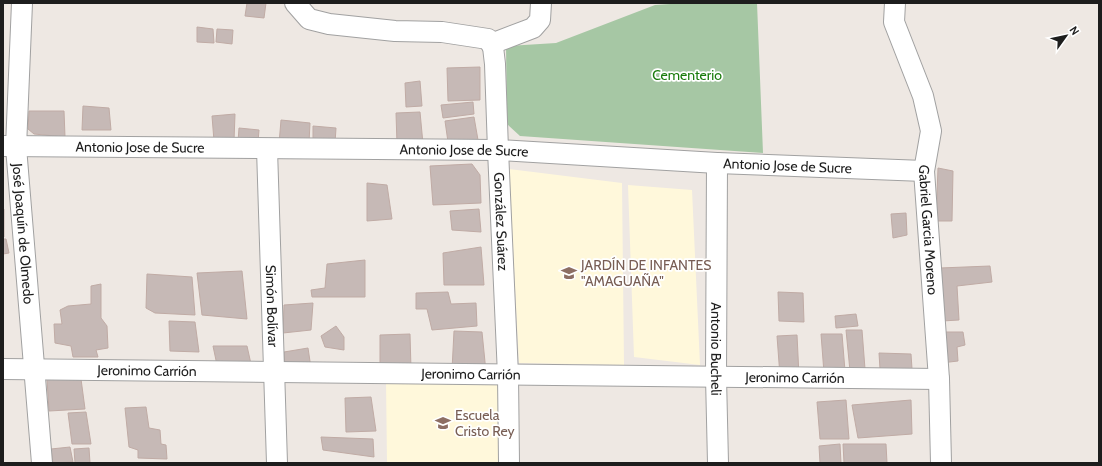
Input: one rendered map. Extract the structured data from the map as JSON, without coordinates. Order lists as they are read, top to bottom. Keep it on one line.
{"streets":{"street":["Antonio Jose de Sucre","González Suárez","Gabriel Garcia Moreno","José Joaquín de Olmedo","Simón Bolívar","Antonio Bucheli","Jeronimo Carrión"]},"crossings":[["Antonio Jose de Sucre","González Suárez"],["Antonio Jose de Sucre","Gabriel Garcia Moreno"],["Antonio Jose de Sucre","José Joaquín de Olmedo"],["Antonio Jose de Sucre","Simón Bolívar"],["Antonio Jose de Sucre","Antonio Bucheli"],["González Suárez","Jeronimo Carrión"],["Gabriel Garcia Moreno","Jeronimo Carrión"],["José Joaquín de Olmedo","Jeronimo Carrión"],["Simón Bolívar","Jeronimo Carrión"],["Antonio Bucheli","Jeronimo Carrión"]],"parks":["Cementerio"],"places":{"school or university":["JARDÍN DE INFANTES \"AMAGUAÑA\"","Escuela Cristo Rey"]},"north":"top right"}
